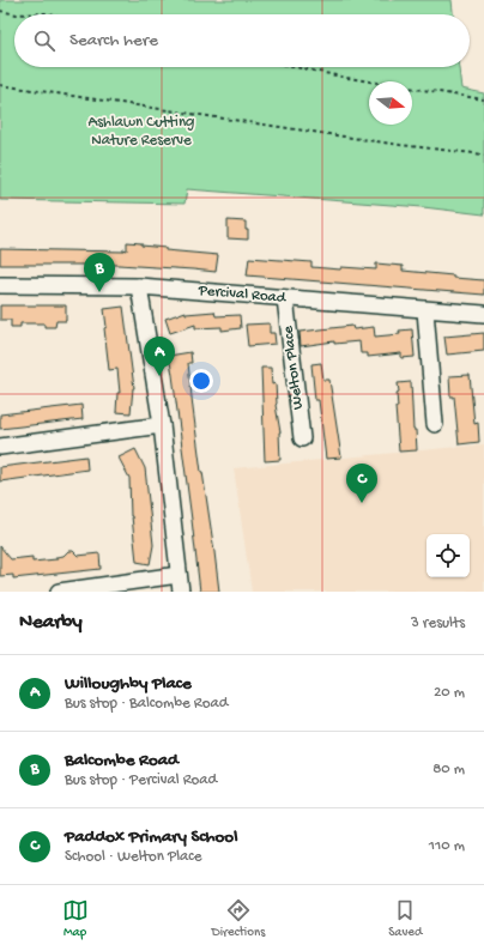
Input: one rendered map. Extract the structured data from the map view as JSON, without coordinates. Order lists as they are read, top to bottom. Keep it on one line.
{"streets":{"street":["Percival Road","Welton Place"]},"crossings":[["Percival Road","Welton Place"]],"parks":["Ashlawn Cutting Nature Reserve"],"north":"right","page":{"search":"Search here","pins":["B","A","C"],"heading":["Nearby","3 results"],"list":[{"mark":"A","name":"Willoughby Place","note":"Bus stop · Balcombe Road","value":"20 m"},{"mark":"B","name":"Balcombe Road","note":"Bus stop · Percival Road","value":"80 m"},{"mark":"C","name":"Paddox Primary School","note":"School · Welton Place","value":"110 m"}],"nav":["Map","Directions","Saved"]}}
